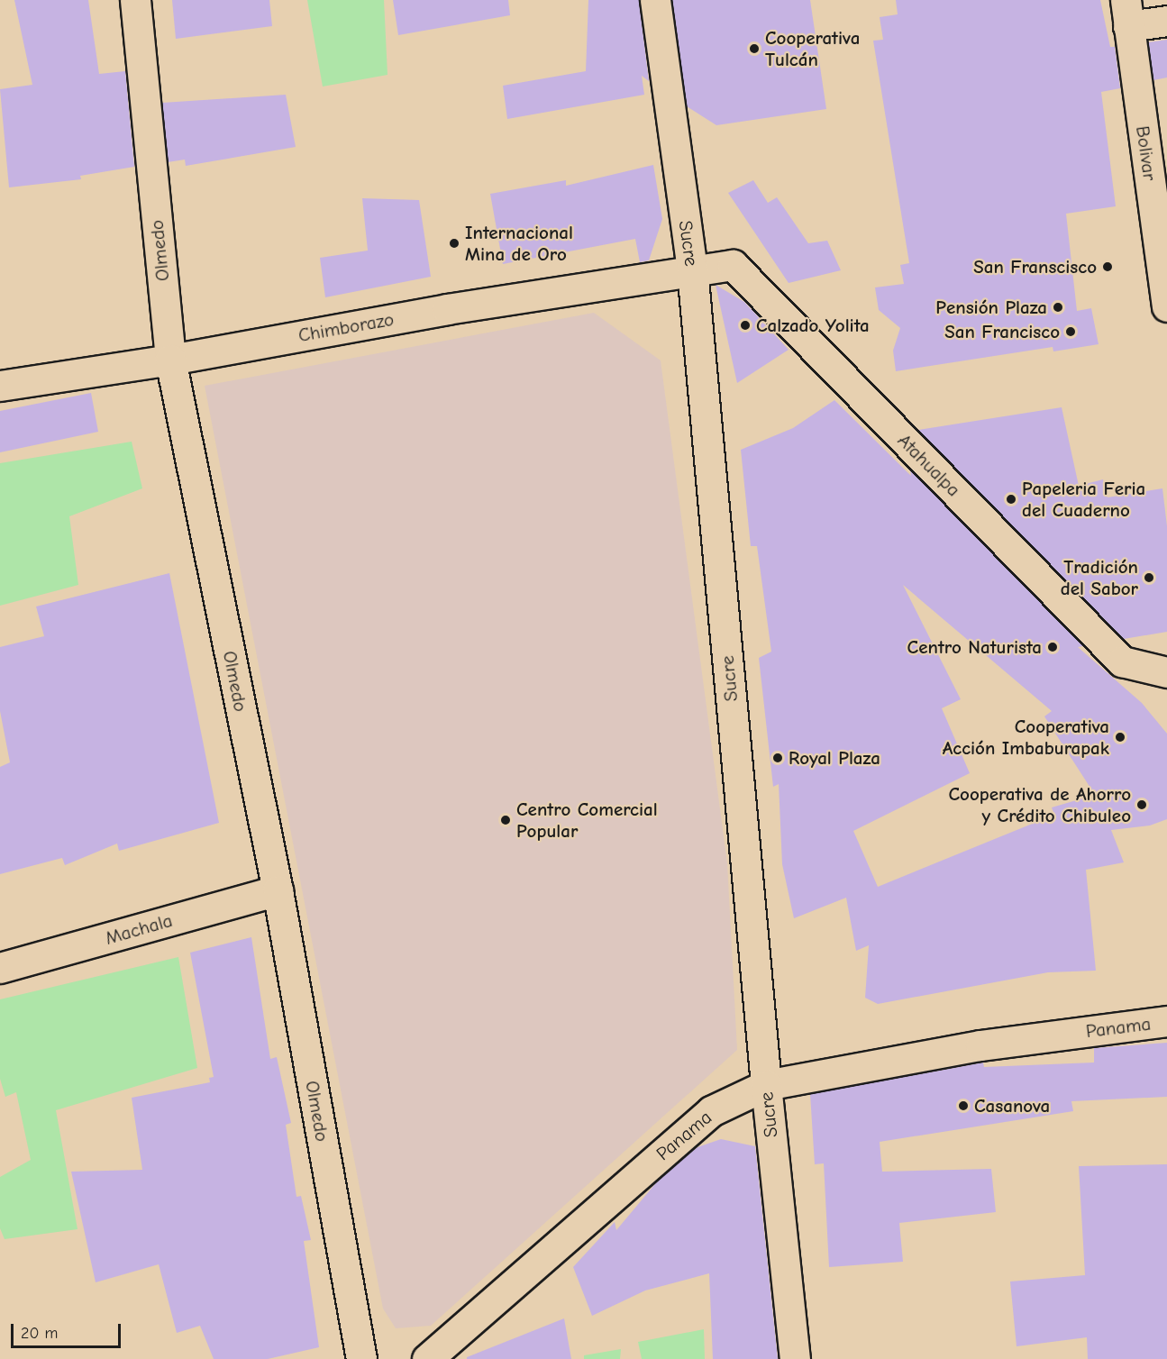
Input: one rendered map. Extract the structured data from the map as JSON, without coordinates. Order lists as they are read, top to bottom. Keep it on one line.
{"streets":{"street":["Bolivar","Sucre","Olmedo","Chimborazo","Atahualpa","Machala","Panama"]},"crossings":[["Sucre","Chimborazo"],["Sucre","Atahualpa"],["Sucre","Panama"],["Olmedo","Chimborazo"],["Olmedo","Machala"],["Chimborazo","Atahualpa"]],"places":["Cooperativa Tulcán","Internacional Mina de Oro","San Franscisco","Pensión Plaza","Calzado Yolita","San Francisco","Papeleria Feria del Cuaderno","Tradición del Sabor","Centro Naturista","Cooperativa Acción Imbaburapak","Royal Plaza","Cooperativa de Ahorro y Crédito Chibuleo","Centro Comercial Popular","Casanova"],"scale_bar":"20 m"}
